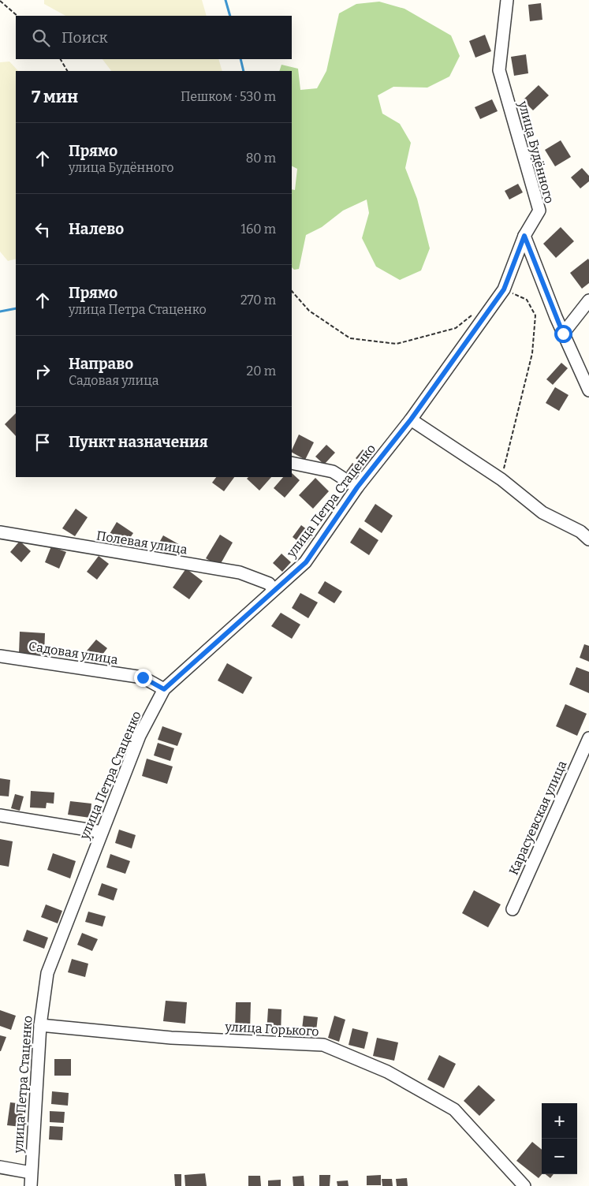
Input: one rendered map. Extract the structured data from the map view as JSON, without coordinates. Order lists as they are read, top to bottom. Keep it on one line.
{"streets":{"street":["улица Будённого","улица Петра Стаценко","Полевая улица","Садовая улица","Карасуевская улица","улица Горького"]},"crossings":[["улица Будённого","улица Петра Стаценко"],["улица Петра Стаценко","Полевая улица"],["улица Петра Стаценко","Садовая улица"],["улица Петра Стаценко","улица Горького"]],"page":{"search":"Поиск","heading":["7 мин","Пешком · 530 m"],"list":[["Прямо","улица Будённого","80 m"],["Налево","160 m"],["Прямо","улица Петра Стаценко","270 m"],["Направо","Садовая улица","20 m"],"Пункт назначения"],"map_buttons":["+","−"]}}
